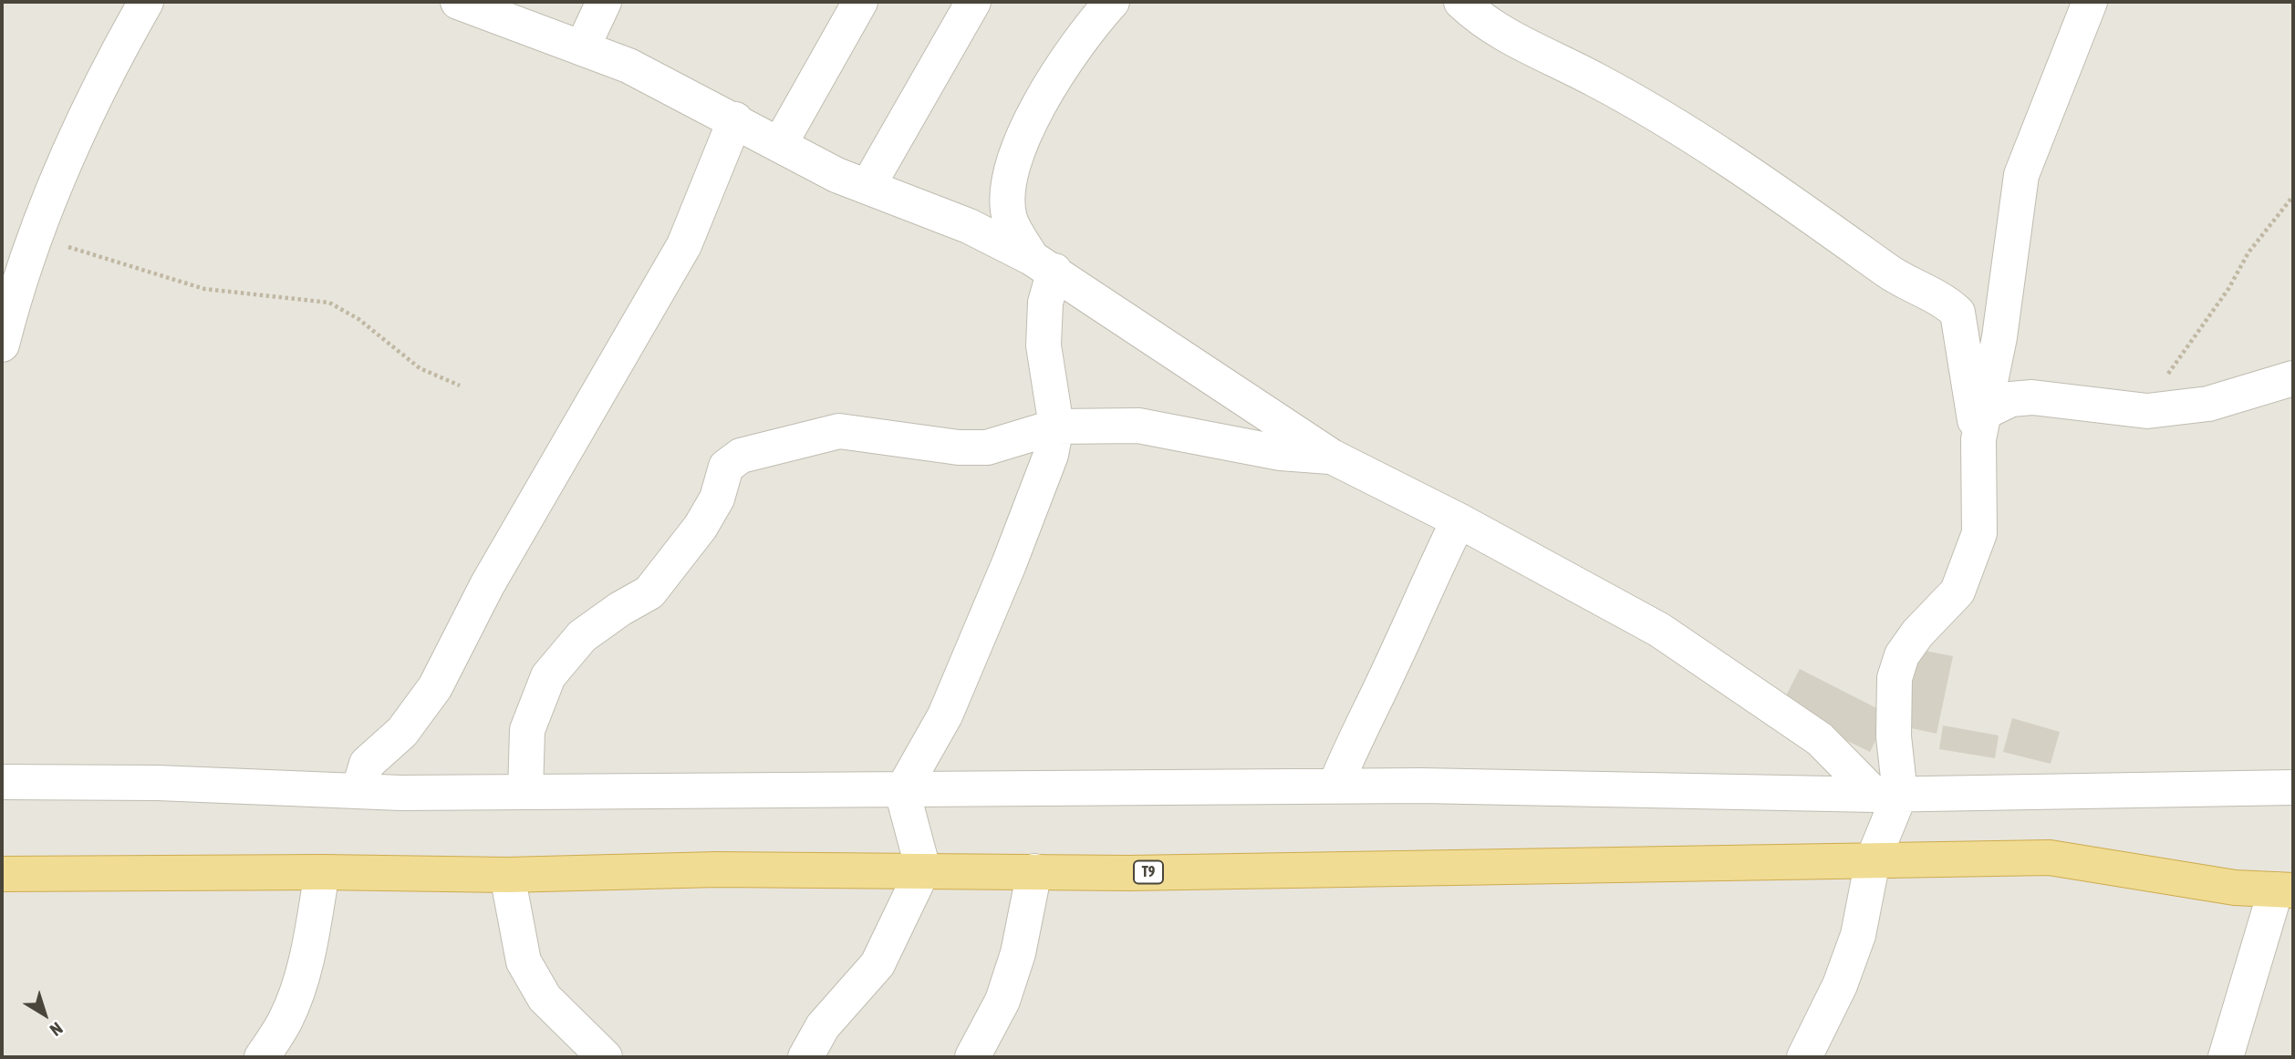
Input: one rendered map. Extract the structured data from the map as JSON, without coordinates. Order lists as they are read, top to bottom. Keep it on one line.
{"streets":{"highway":["T9"]},"north":"bottom right"}
